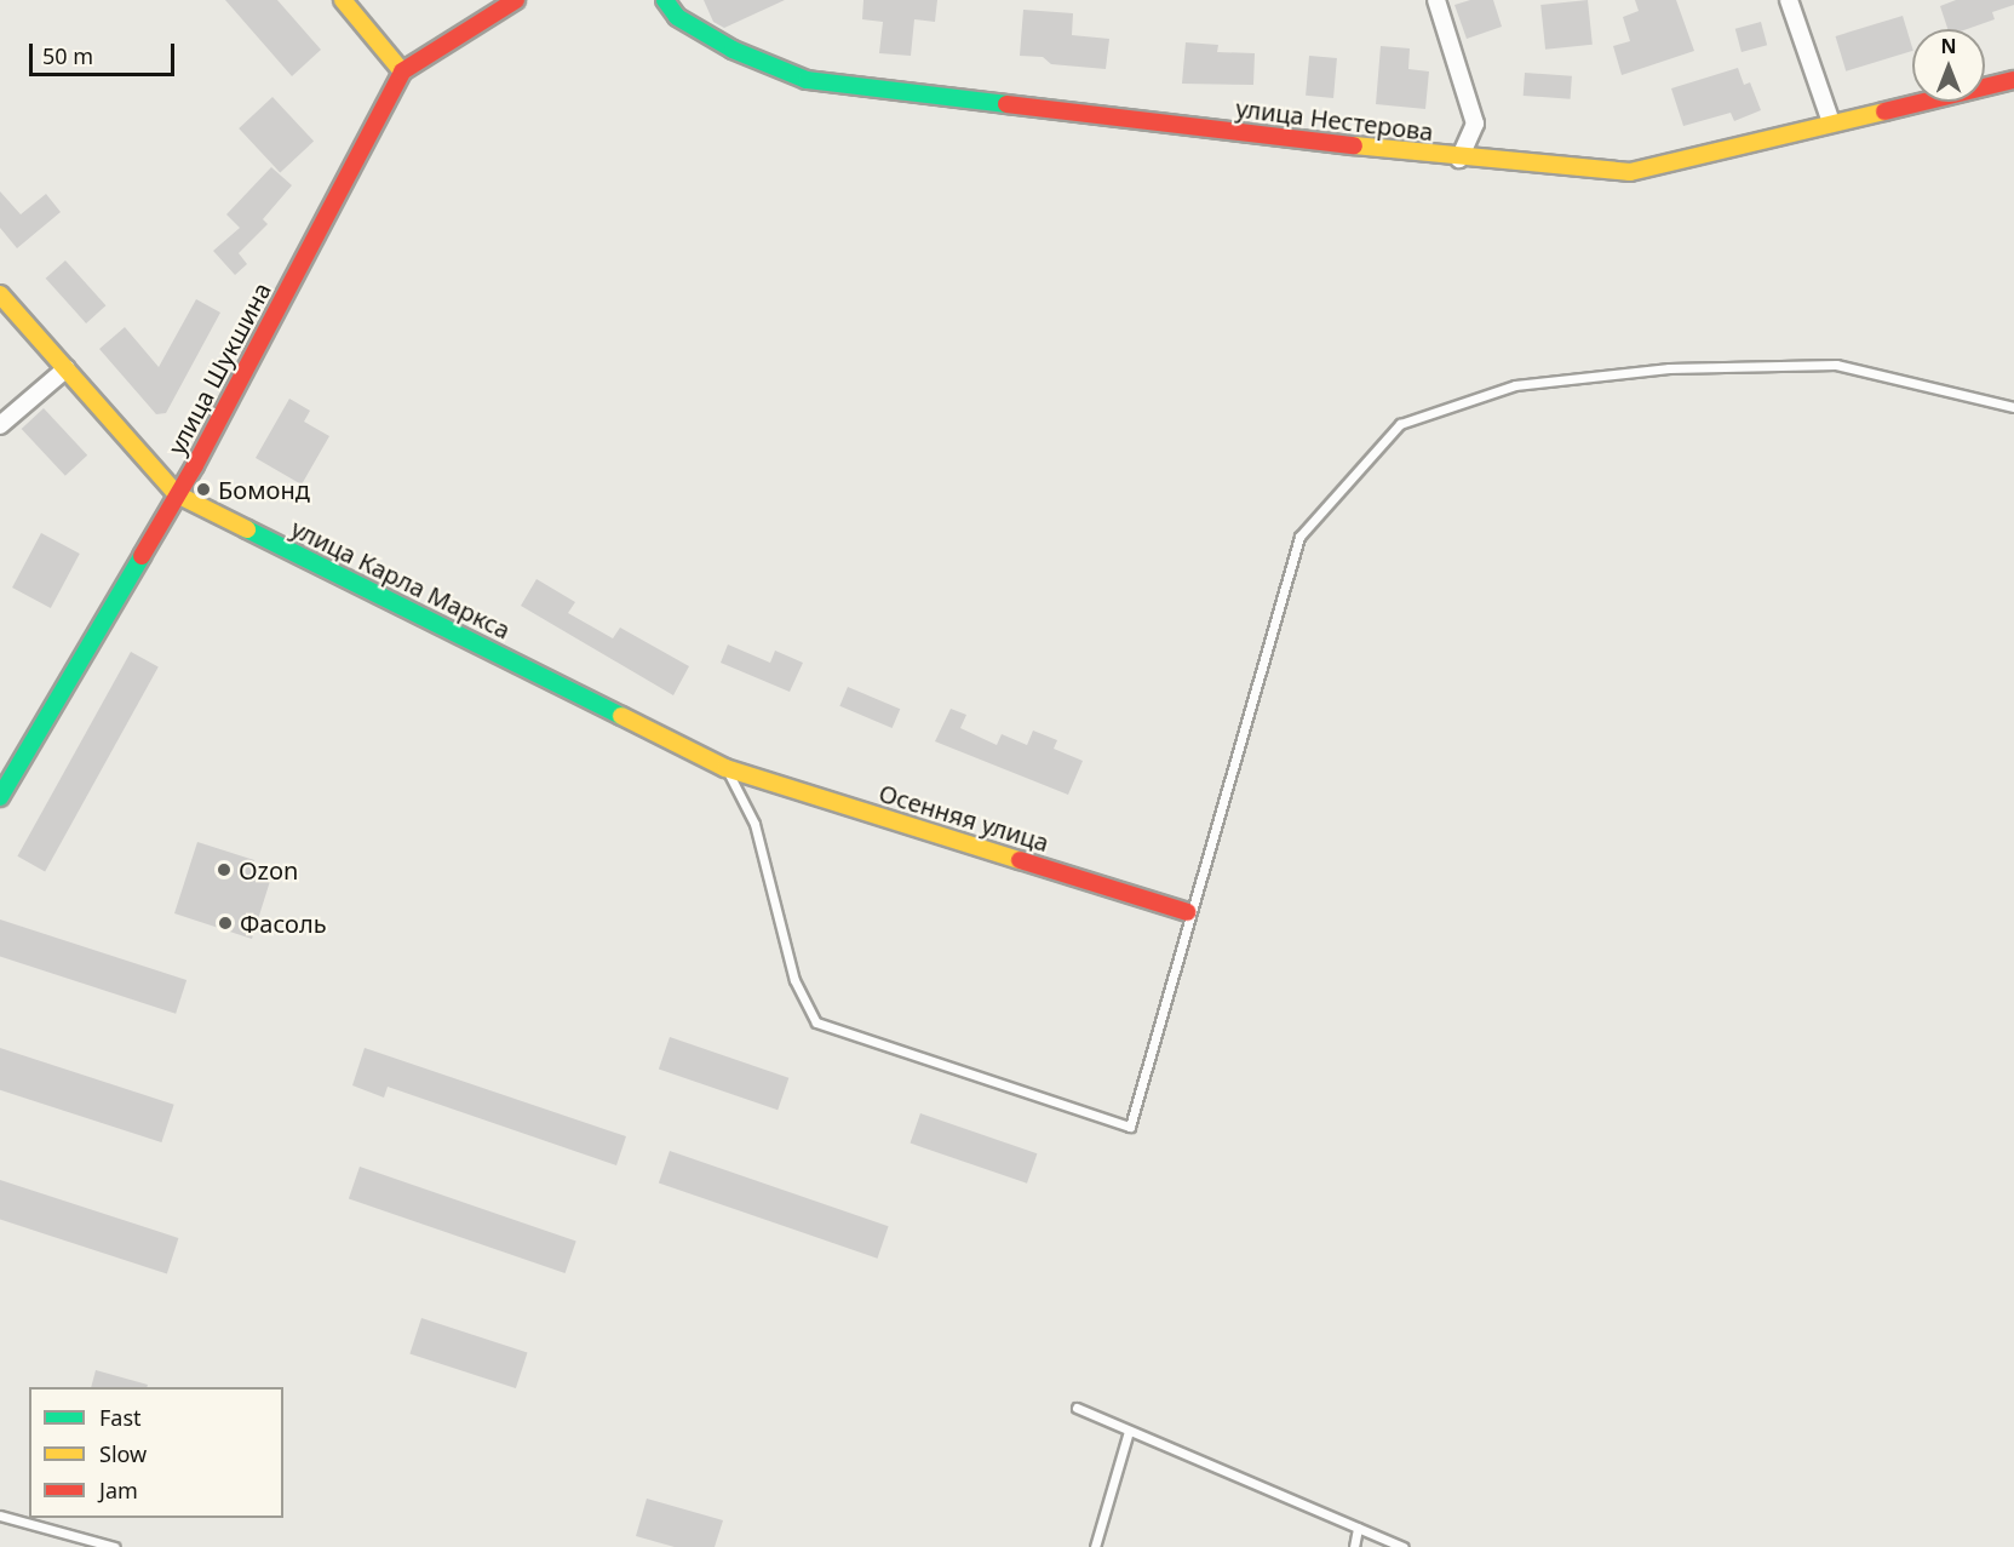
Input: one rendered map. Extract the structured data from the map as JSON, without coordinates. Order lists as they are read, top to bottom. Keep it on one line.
{"streets":{"street":["улица Нестерова","улица Шукшина","улица Карла Маркса","Осенняя улица"]},"crossings":[["улица Шукшина","улица Карла Маркса"],["улица Карла Маркса","Осенняя улица"]],"places":["Бомонд","Ozon","Фасоль"],"legend":["Fast","Slow","Jam"],"scale_bar":"50 m","north":"top"}
